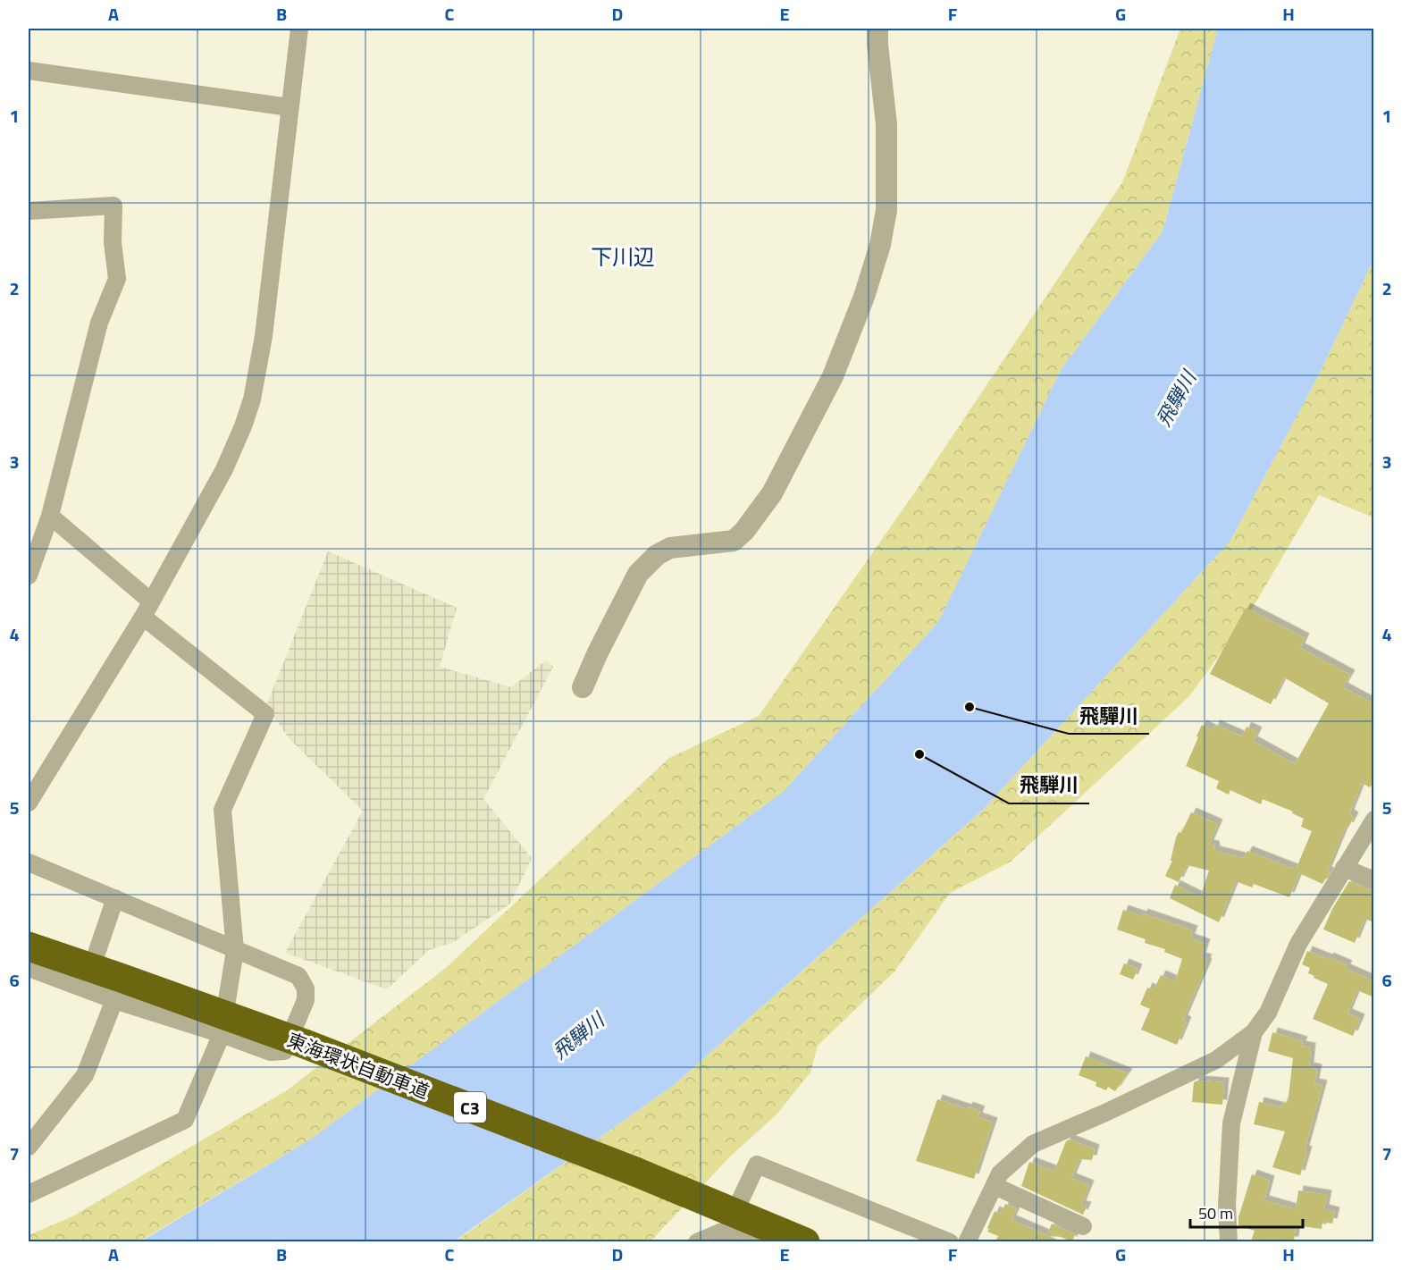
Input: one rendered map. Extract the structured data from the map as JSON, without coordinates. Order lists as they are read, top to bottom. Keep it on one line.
{"streets":{"highway":["東海環状自動車道","C3"]},"districts":["下川辺"],"water":["飛騨川"],"places":["飛驒川","飛騨川"],"scale_bar":"50 m","grid":{"columns":["A","B","C","D","E","F","G","H"],"rows":["1","2","3","4","5","6","7"]}}
